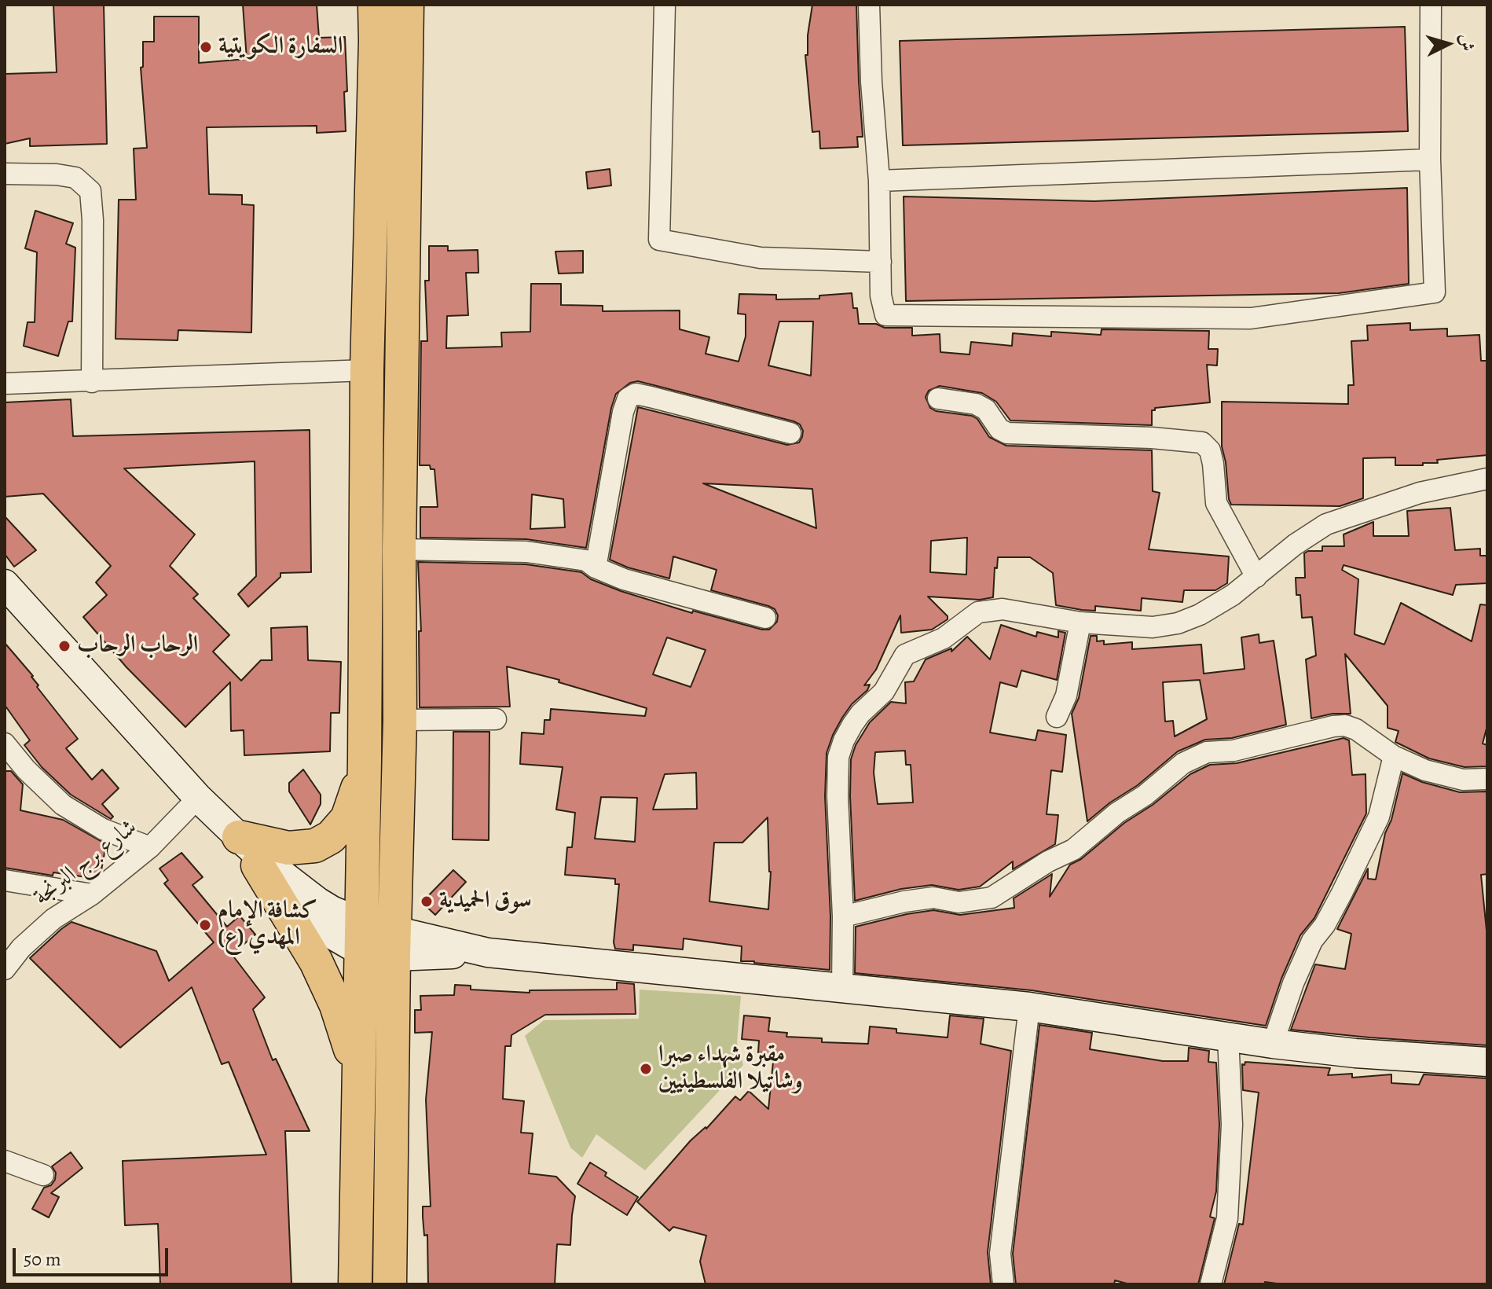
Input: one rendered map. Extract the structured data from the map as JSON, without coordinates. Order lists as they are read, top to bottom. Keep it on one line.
{"streets":{"street":["شارع برج البرنجة"]},"places":["السفارة الكويتية","الرحاب الرحاب","سوق الحمیدیة","كشافة الإمام المهدي (ع)","مقبرة شهداء صبرا وشاتيلا الفلسطينيين"],"scale_bar":"50 m","north":"right"}
